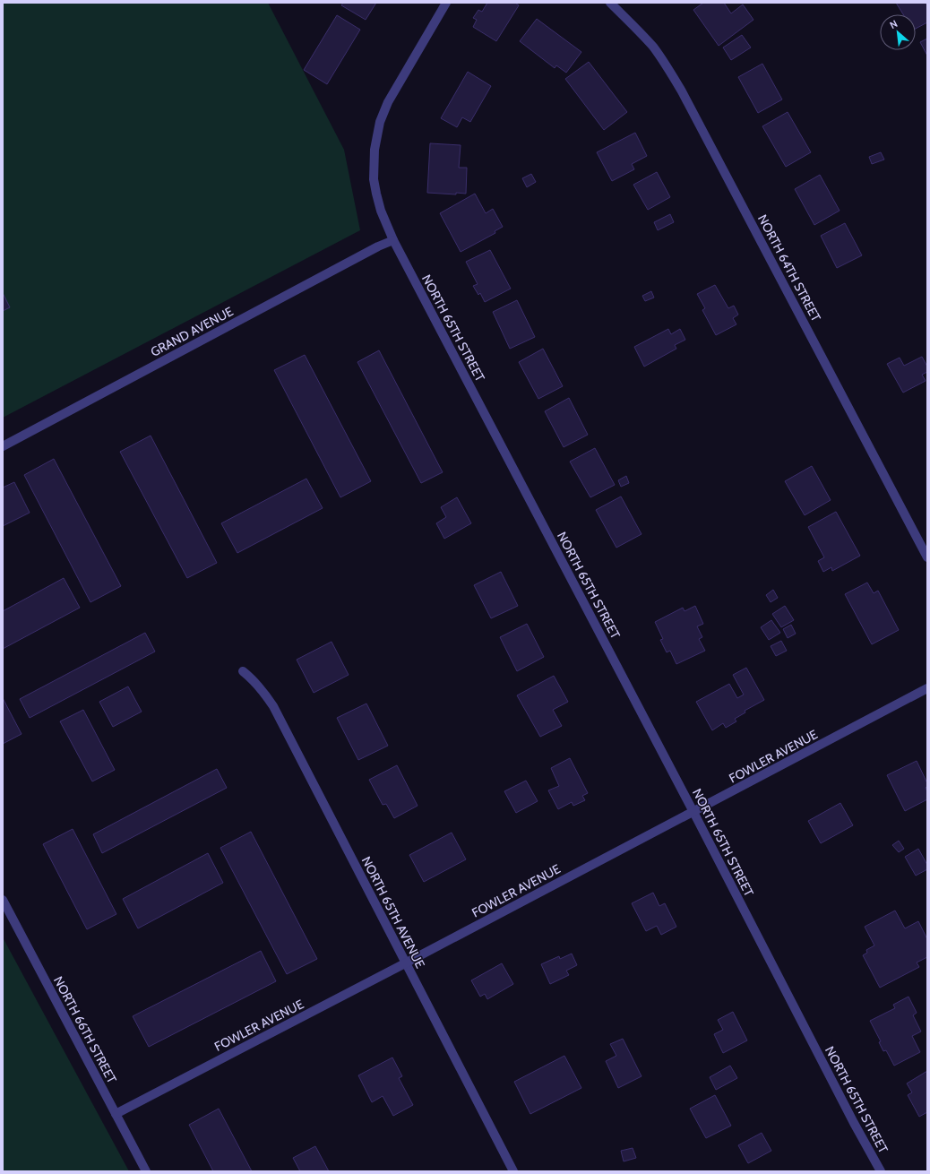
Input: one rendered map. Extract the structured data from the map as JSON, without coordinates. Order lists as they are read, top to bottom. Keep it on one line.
{"streets":{"street":["NORTH 64TH STREET","NORTH 65TH STREET","GRAND AVENUE","FOWLER AVENUE","NORTH 65TH AVENUE","NORTH 66TH STREET"]},"crossings":[["NORTH 65TH STREET","GRAND AVENUE"],["NORTH 65TH STREET","FOWLER AVENUE"],["FOWLER AVENUE","NORTH 65TH AVENUE"],["FOWLER AVENUE","NORTH 66TH STREET"]],"north":"top left"}
